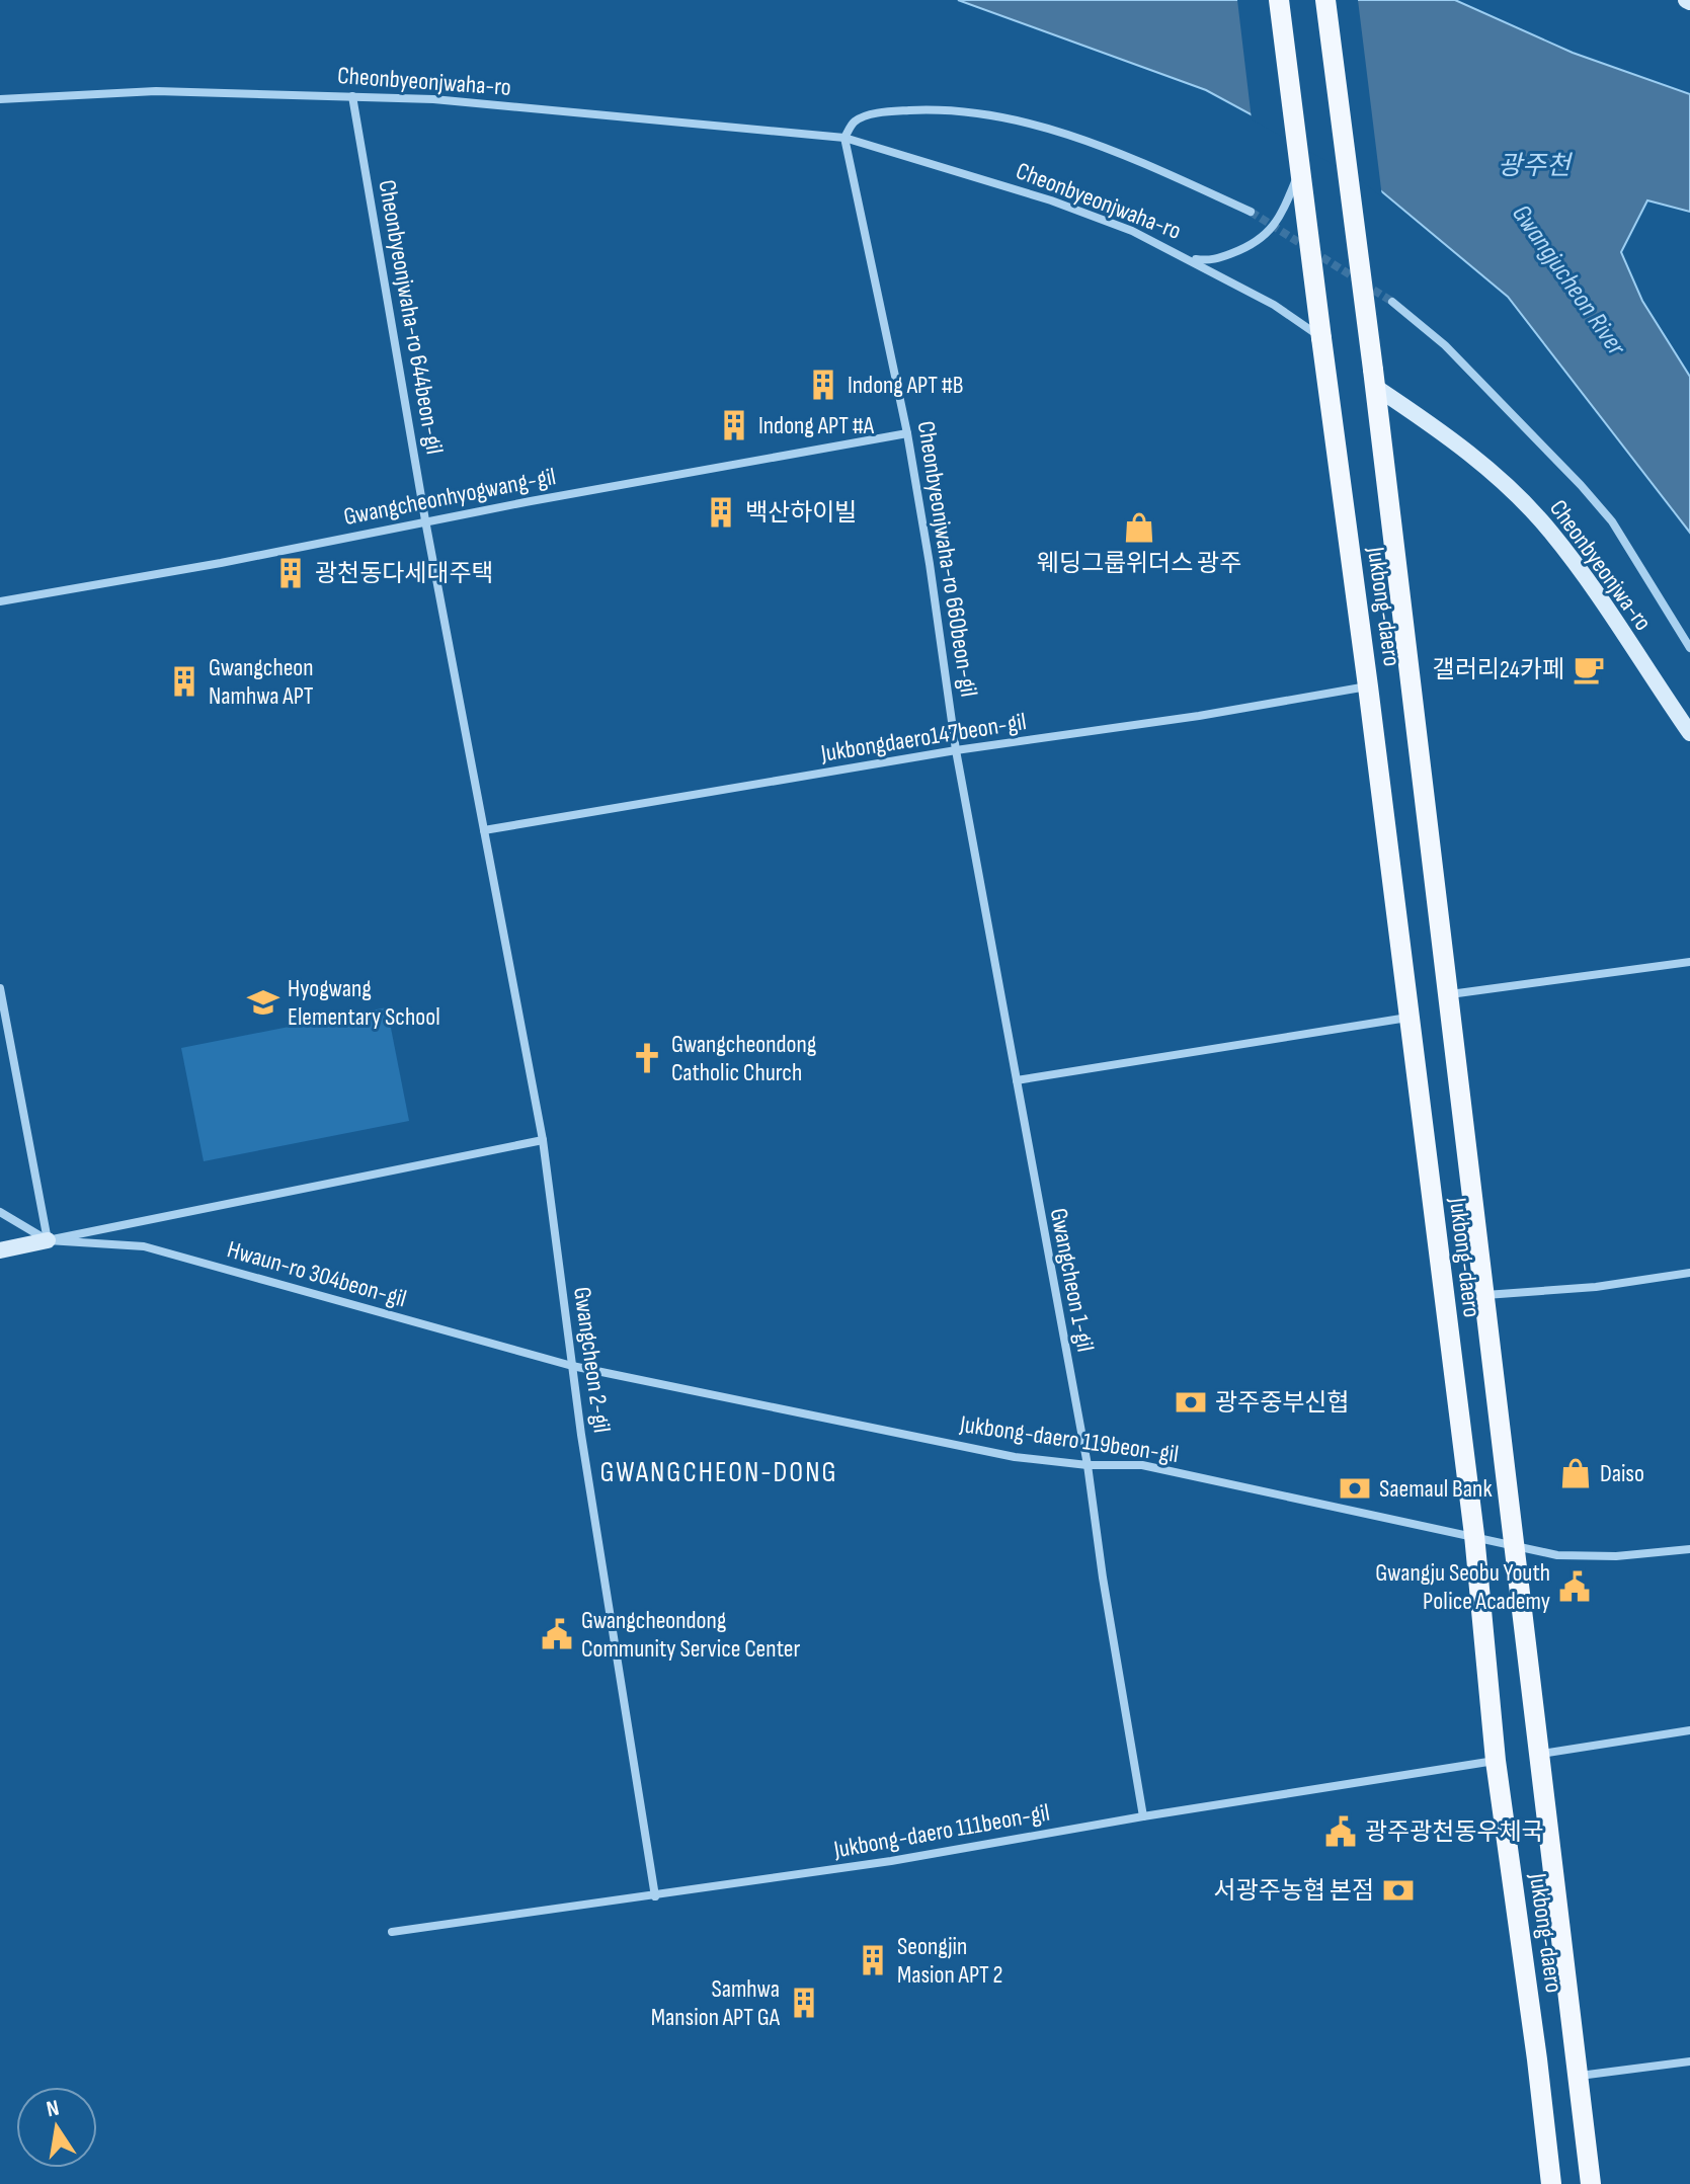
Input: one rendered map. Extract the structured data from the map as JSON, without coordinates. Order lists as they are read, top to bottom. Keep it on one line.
{"streets":{"main road":["Jukbong-daero"],"street":["Cheonbyeonjwaha-ro","Cheonbyeonjwaha-ro 644beon-gil","Gwangcheonhyogwang-gil","Cheonbyeonjwaha-ro 660beon-gil","Cheonbyeonjwa-ro","Jukbongdaero147beon-gil","Hwaun-ro 304beon-gil","Gwangcheon 1-gil","Gwangcheon 2-gil","Jukbong-daero 119beon-gil","Jukbong-daero 111beon-gil"]},"crossings":[["Cheonbyeonjwaha-ro","Cheonbyeonjwaha-ro 644beon-gil"],["Cheonbyeonjwaha-ro","Cheonbyeonjwaha-ro 660beon-gil"],["Cheonbyeonjwaha-ro","Jukbong-daero"],["Cheonbyeonjwaha-ro 644beon-gil","Gwangcheonhyogwang-gil"],["Cheonbyeonjwaha-ro 644beon-gil","Jukbongdaero147beon-gil"],["Cheonbyeonjwaha-ro 644beon-gil","Gwangcheon 2-gil"],["Gwangcheonhyogwang-gil","Cheonbyeonjwaha-ro 660beon-gil"],["Cheonbyeonjwaha-ro 660beon-gil","Jukbongdaero147beon-gil"],["Cheonbyeonjwaha-ro 660beon-gil","Gwangcheon 1-gil"],["Cheonbyeonjwa-ro","Jukbong-daero"],["Jukbong-daero","Jukbongdaero147beon-gil"],["Jukbong-daero","Jukbong-daero 119beon-gil"],["Jukbong-daero","Jukbong-daero 111beon-gil"],["Jukbongdaero147beon-gil","Gwangcheon 1-gil"],["Jukbongdaero147beon-gil","Gwangcheon 2-gil"],["Hwaun-ro 304beon-gil","Gwangcheon 2-gil"],["Hwaun-ro 304beon-gil","Jukbong-daero 119beon-gil"],["Gwangcheon 1-gil","Jukbong-daero 119beon-gil"],["Gwangcheon 1-gil","Jukbong-daero 111beon-gil"],["Gwangcheon 2-gil","Jukbong-daero 119beon-gil"],["Gwangcheon 2-gil","Jukbong-daero 111beon-gil"]],"districts":["GWANGCHEON-DONG"],"water":["광주천","Gwangjucheon River"],"places":{"building":["Indong APT #B","Indong APT #A","백산하이빌","광천동다세대주택","Gwangcheon Namhwa APT","Seongjin Masion APT 2","Samhwa Mansion APT GA"],"shop":["웨딩그룹위더스 광주","Daiso"],"cafe":["갤러리24카페"],"school or university":["Hyogwang Elementary School"],"church":["Gwangcheondong Catholic Church"],"bank":["광주중부신협","Saemaul Bank","서광주농협 본점"],"public building":["Gwangju Seobu Youth Police Academy","Gwangcheondong Community Service Center","광주광천동우체국"]},"north":"top"}
